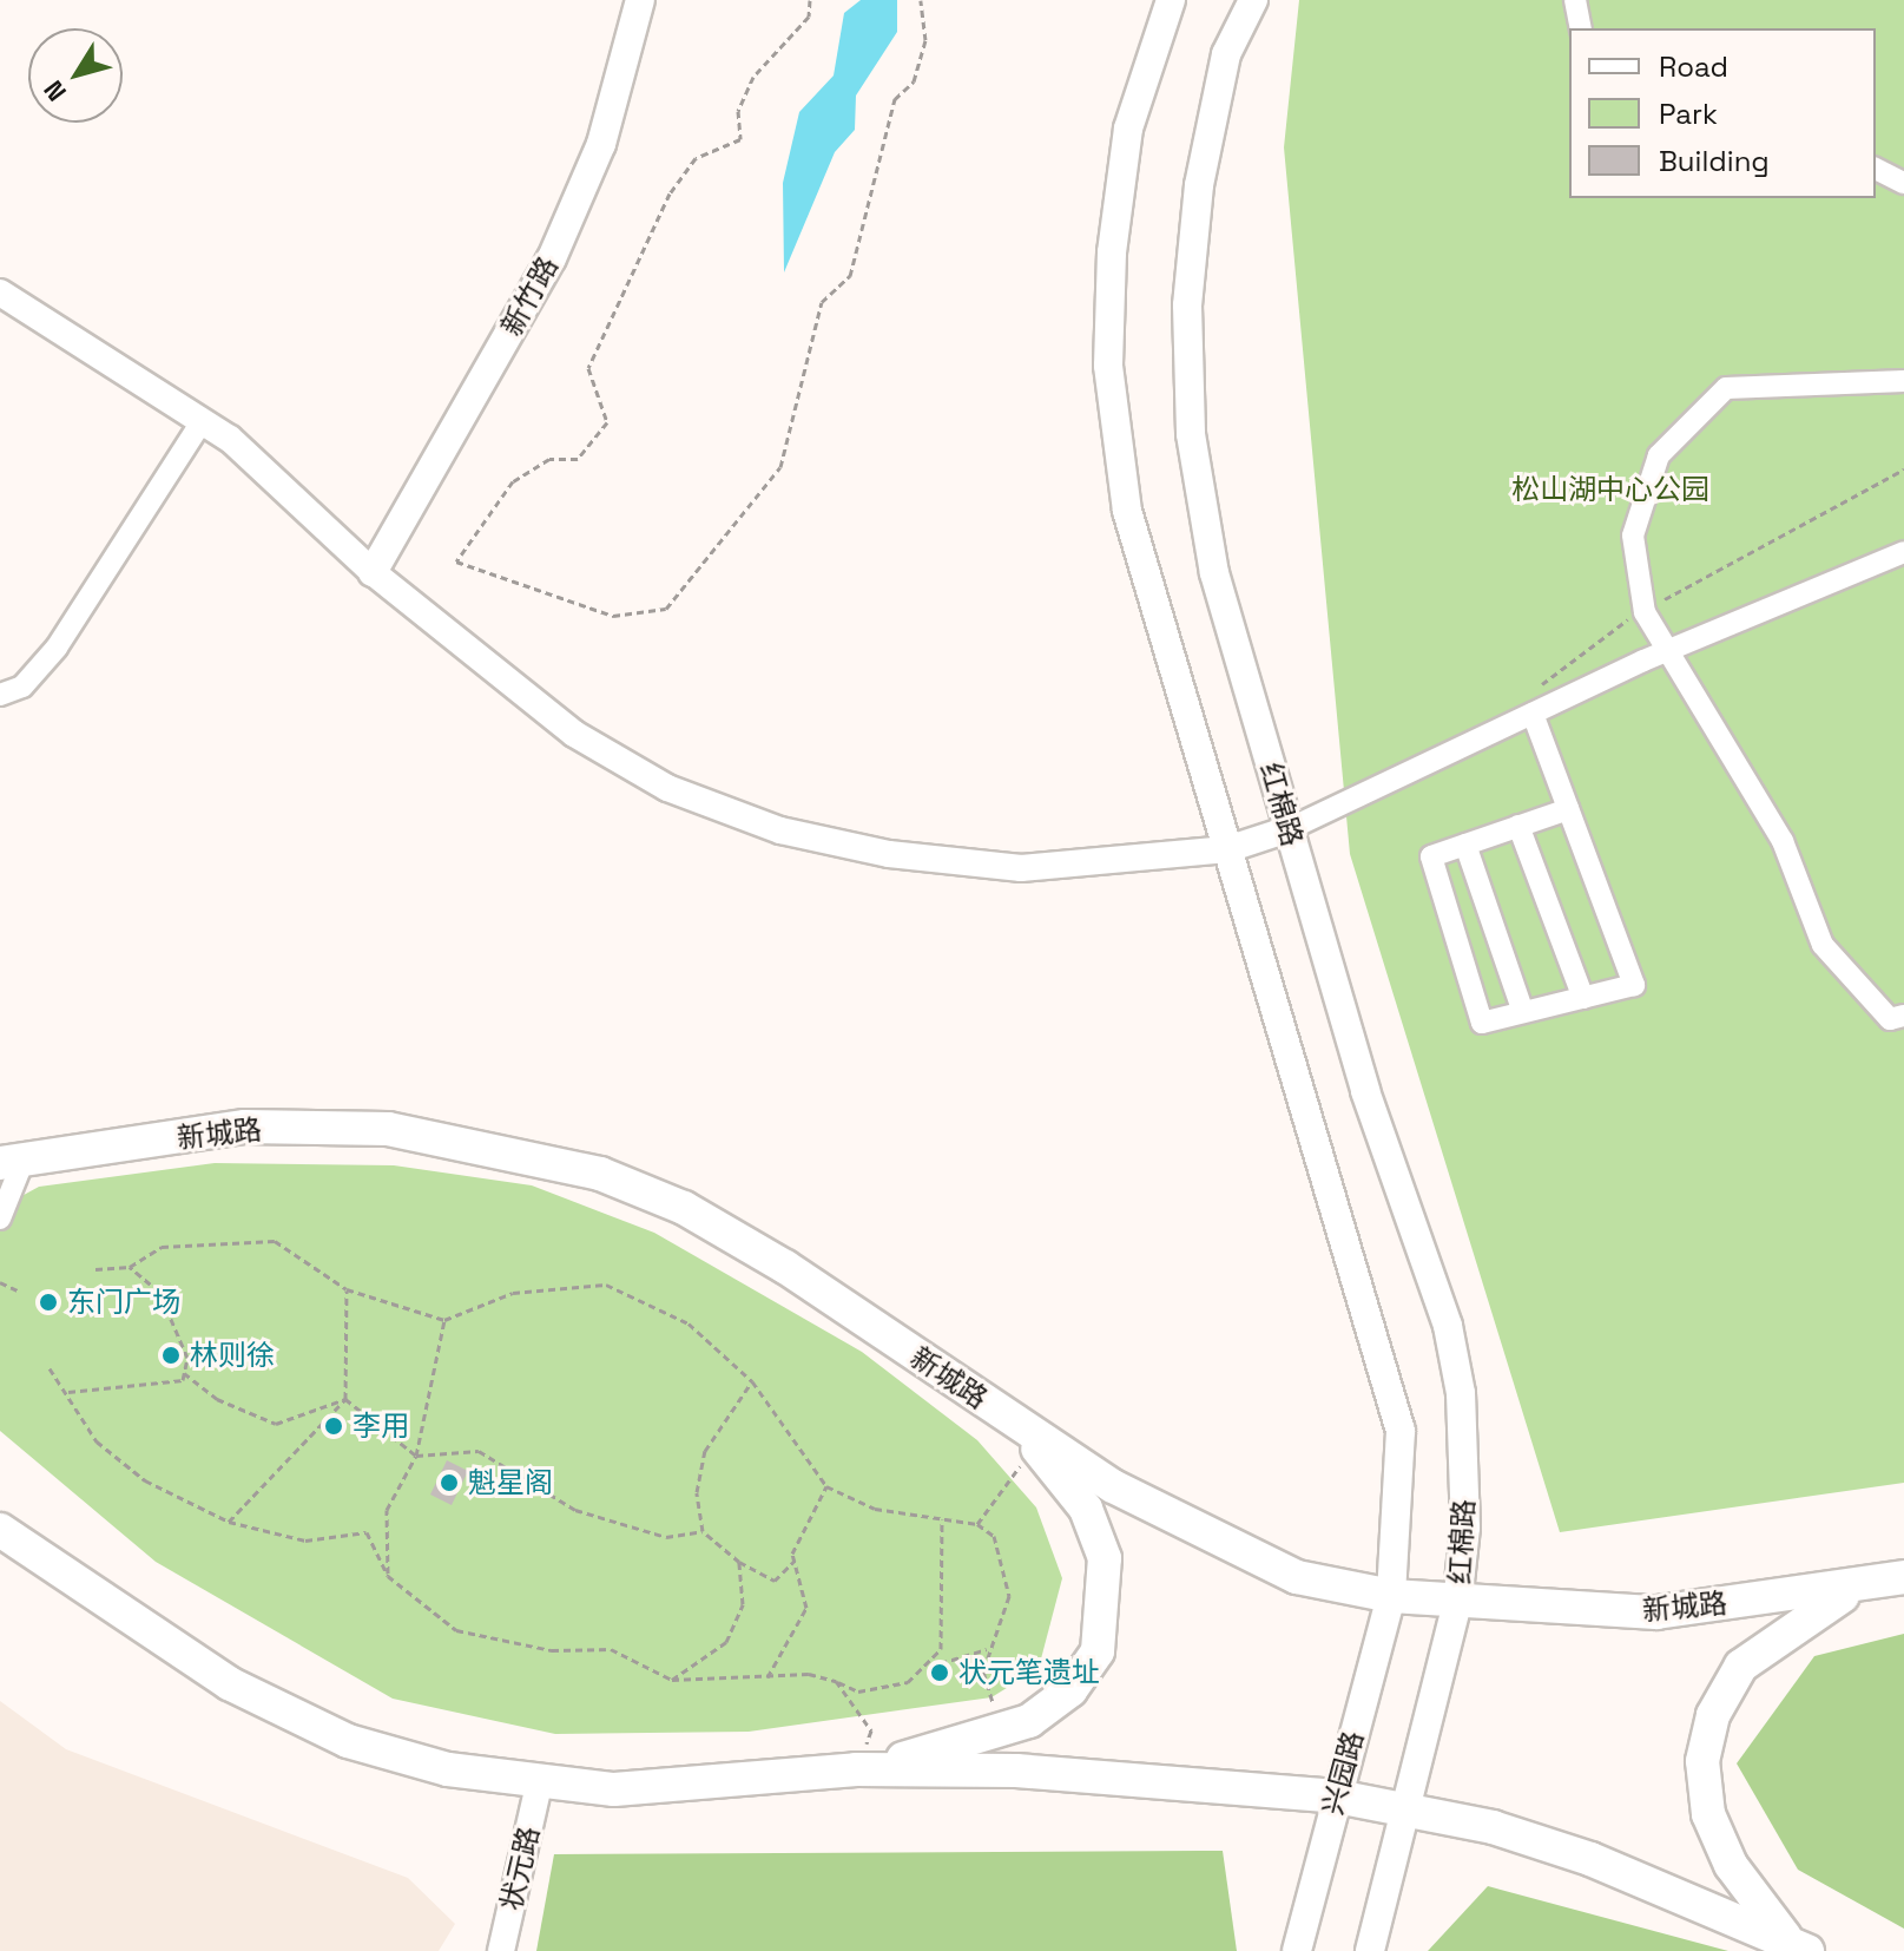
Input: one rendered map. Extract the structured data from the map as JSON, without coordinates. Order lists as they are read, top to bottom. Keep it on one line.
{"streets":{"main road":["新竹路","红棉路","新城路","兴园路"],"street":["状元路"]},"crossings":[["红棉路","新城路"],["新城路","兴园路"]],"parks":["松山湖中心公园"],"places":["东门广场","林则徐","李用","魁星阁","状元笔遗址"],"legend":["Road","Park","Building"],"north":"bottom left"}
